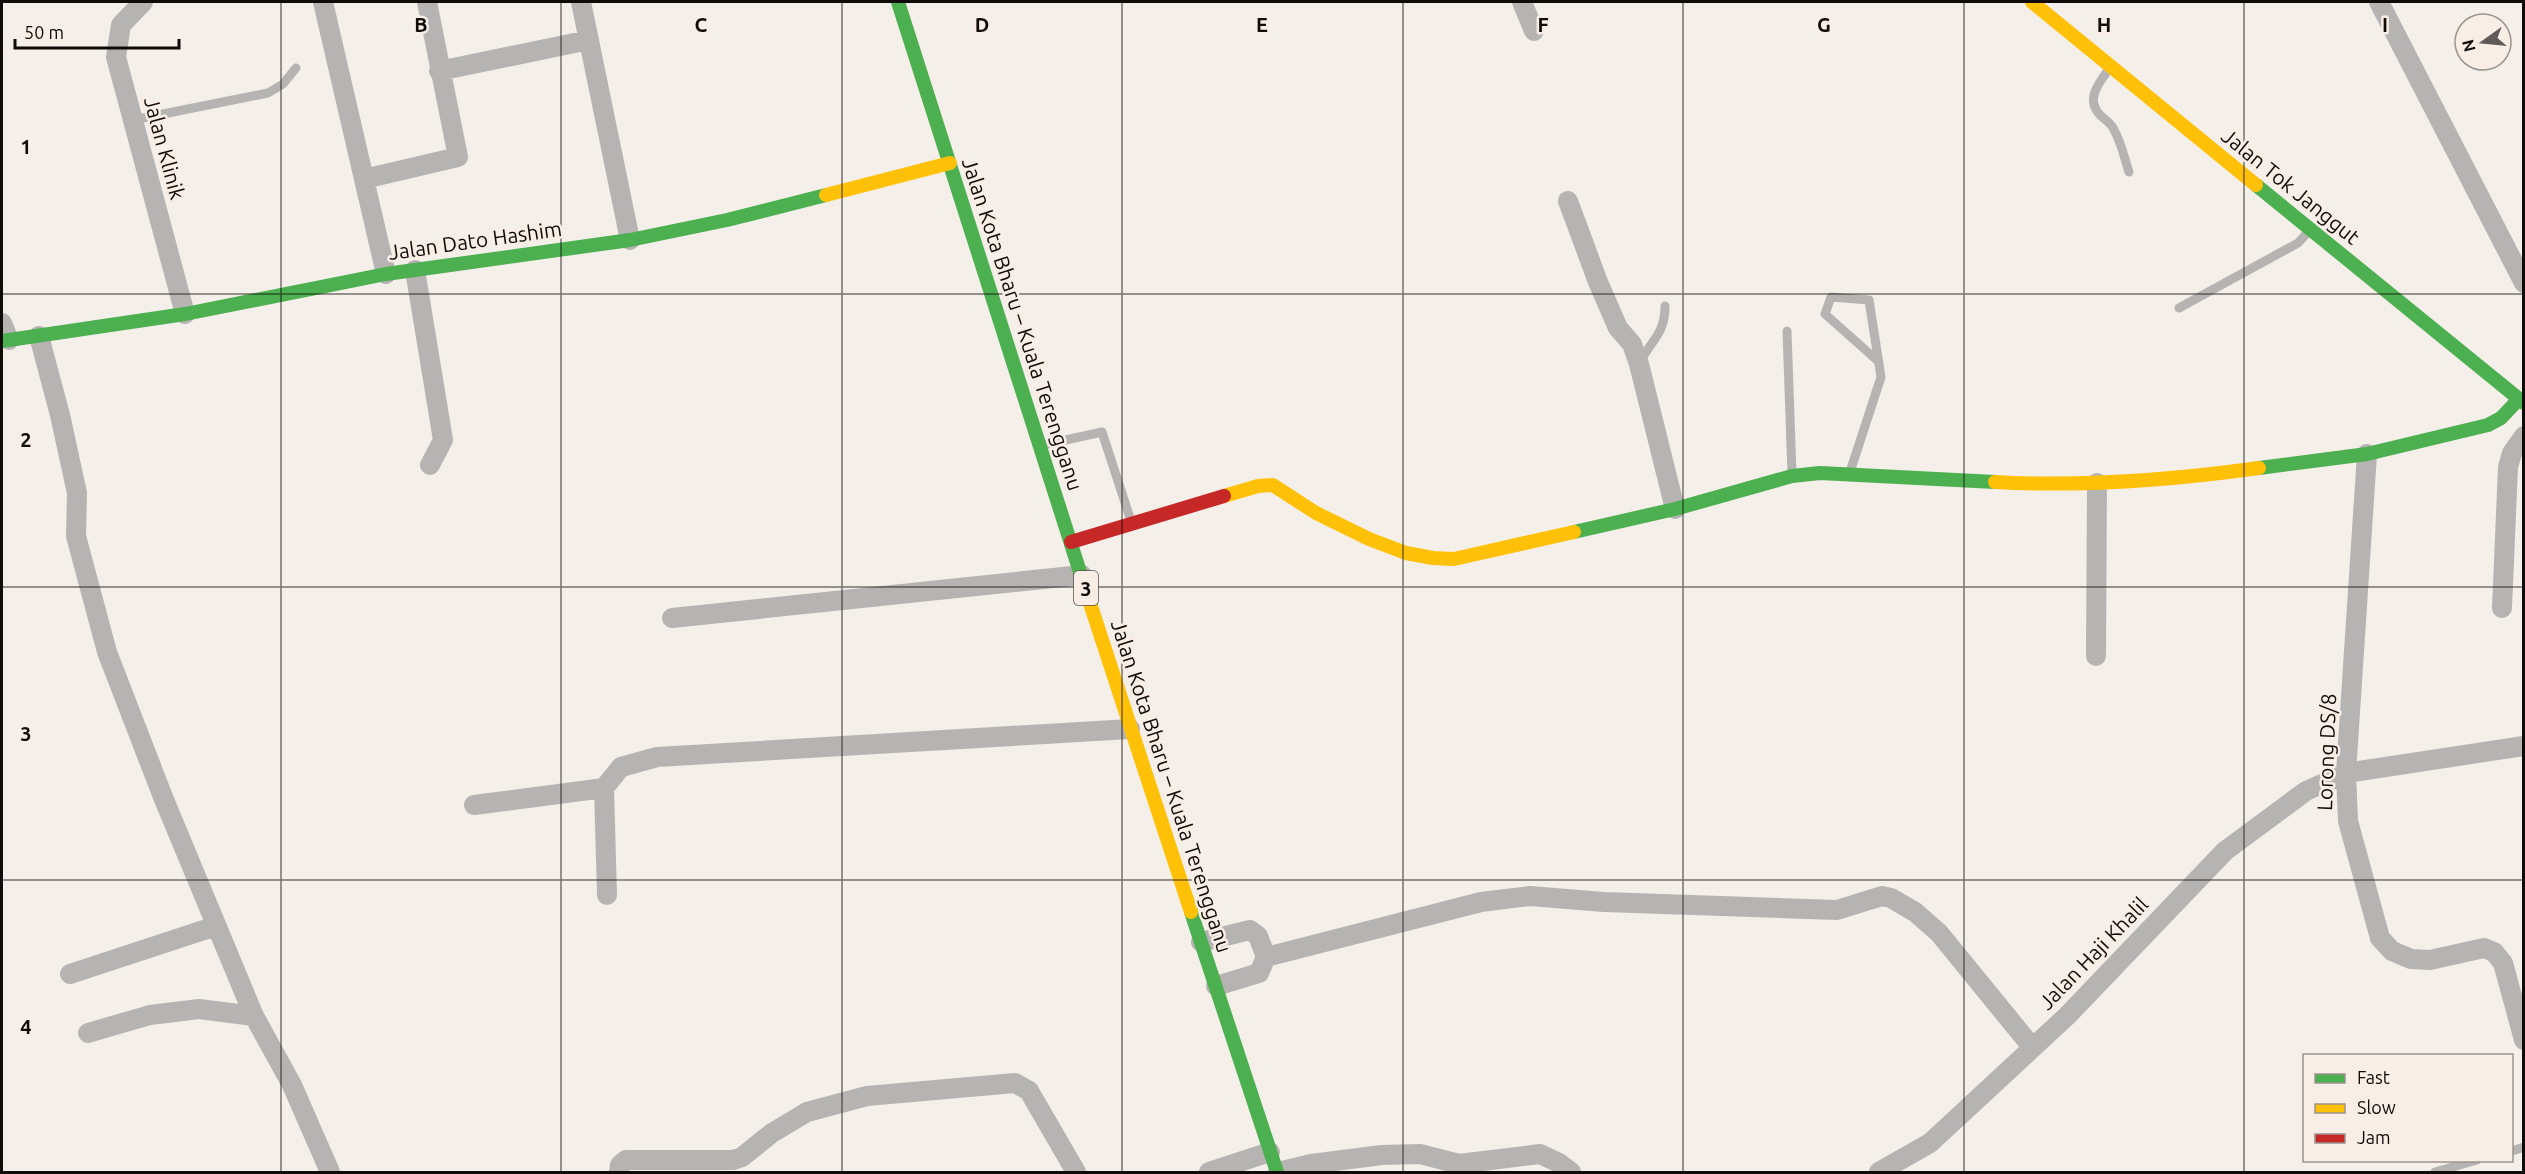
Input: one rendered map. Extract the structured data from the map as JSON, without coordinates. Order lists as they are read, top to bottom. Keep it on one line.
{"streets":{"street":["Jalan Klinik","Jalan Tok Janggut","Jalan Dato Hashim","Jalan Kota Bharu – Kuala Terengganu","3","Lorong DS/8","Jalan Haji Khalil"]},"crossings":[["Jalan Klinik","Jalan Dato Hashim"],["Jalan Dato Hashim","Jalan Kota Bharu – Kuala Terengganu"],["Lorong DS/8","Jalan Haji Khalil"]],"legend":["Fast","Slow","Jam"],"scale_bar":"50 m","north":"left","grid":{"columns":["B","C","D","E","F","G","H","I"],"rows":["1","2","3","4"]}}
